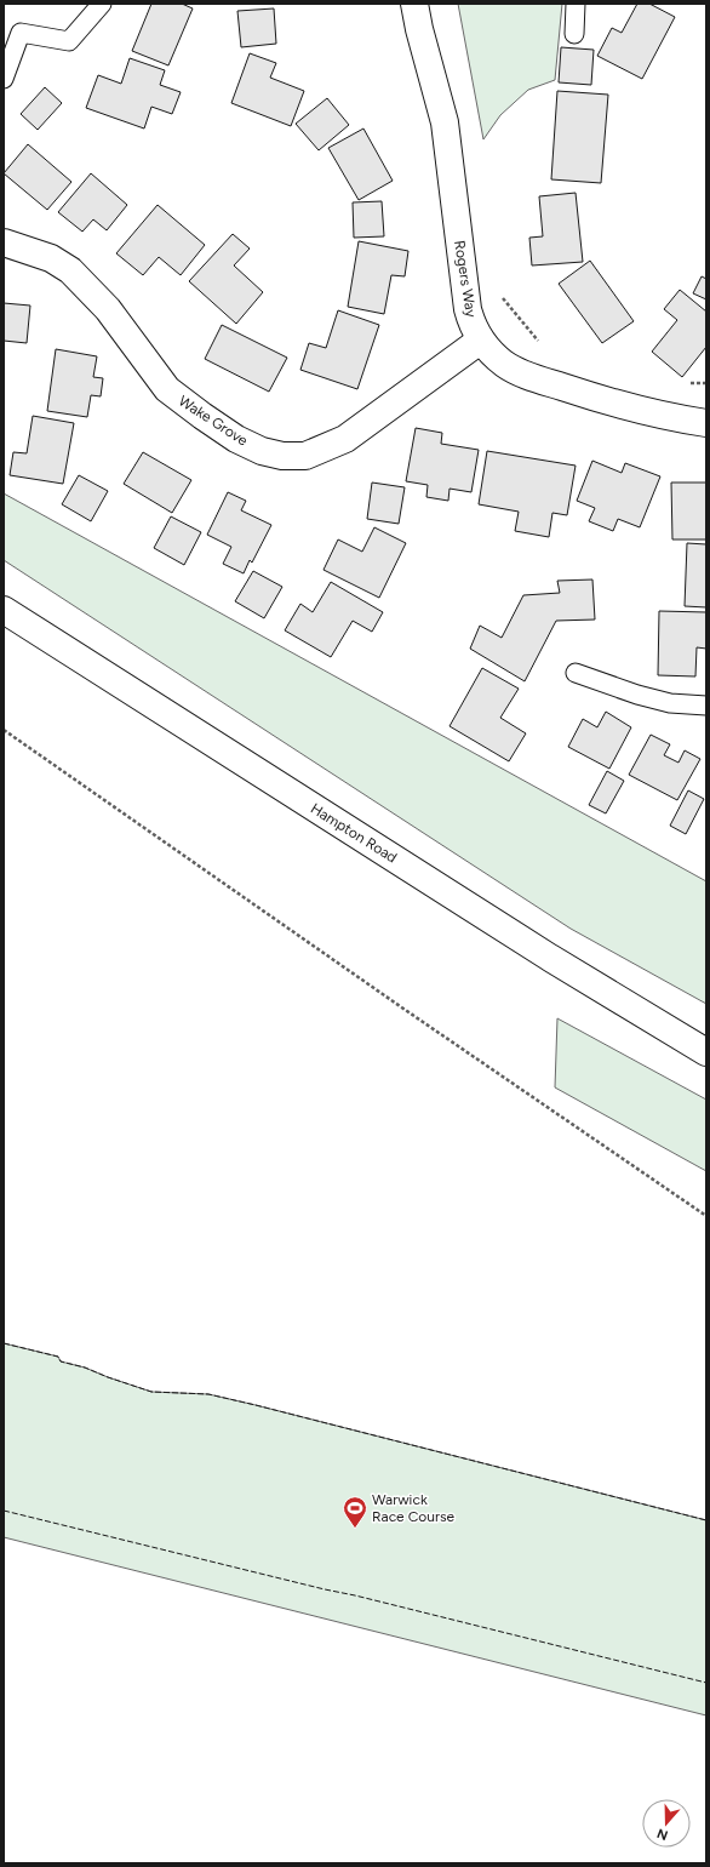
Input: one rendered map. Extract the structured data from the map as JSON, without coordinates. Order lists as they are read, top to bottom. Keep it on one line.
{"streets":{"street":["Rogers Way","Wake Grove","Hampton Road"]},"crossings":[["Rogers Way","Wake Grove"]],"places":{"sports":["Warwick Race Course"]},"north":"bottom"}
